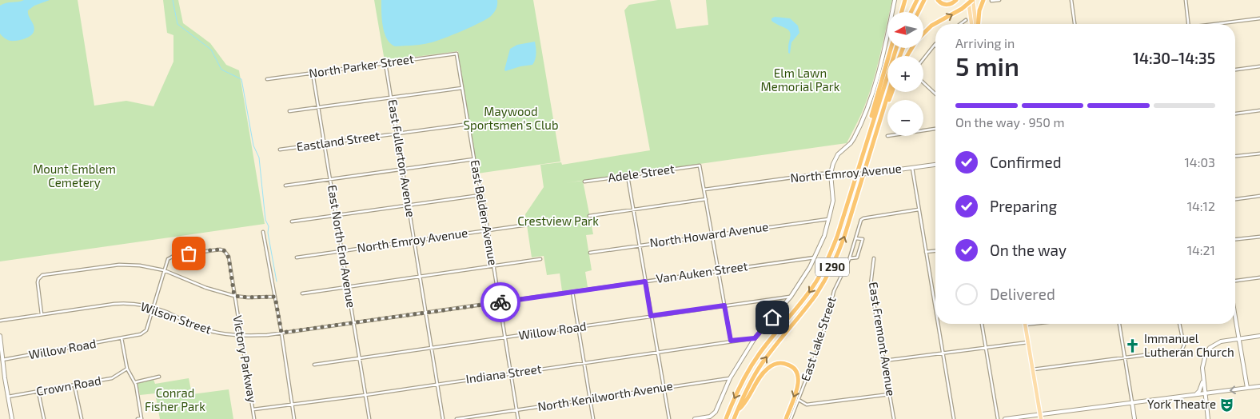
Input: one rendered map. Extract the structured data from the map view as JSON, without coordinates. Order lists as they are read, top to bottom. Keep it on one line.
{"streets":{"highway":["I 290"],"street":["North Parker Street","Eastland Street","East Fullerton Avenue","Adele Street","North Emroy Avenue","East Belden Avenue","North Howard Avenue","East North End Avenue","Van Auken Street","Wilson Street","Willow Road","East Lake Street","East Fremont Avenue","Victory Parkway","Indiana Street","Crown Road","North Kenilworth Avenue"]},"crossings":[["North Parker Street","East Fullerton Avenue"],["North Parker Street","East Belden Avenue"],["North Parker Street","East North End Avenue"],["Eastland Street","East Fullerton Avenue"],["Eastland Street","East Belden Avenue"],["Eastland Street","East North End Avenue"],["East Fullerton Avenue","North Emroy Avenue"],["East Fullerton Avenue","Van Auken Street"],["East Fullerton Avenue","Willow Road"],["East Fullerton Avenue","Indiana Street"],["Adele Street","North Emroy Avenue"],["North Emroy Avenue","East Belden Avenue"],["North Emroy Avenue","East North End Avenue"],["East Belden Avenue","Van Auken Street"],["East Belden Avenue","Willow Road"],["East Belden Avenue","Indiana Street"],["East Belden Avenue","North Kenilworth Avenue"],["East North End Avenue","Van Auken Street"],["East North End Avenue","Willow Road"],["East North End Avenue","Indiana Street"],["Van Auken Street","Wilson Street"],["Wilson Street","Willow Road"],["Wilson Street","Victory Parkway"],["Victory Parkway","Indiana Street"]],"parks":["Elm Lawn Memorial Park","Maywood Sportsmen's Club","Mount Emblem Cemetery","Crestview Park","Conrad Fisher Park"],"places":{"church":["Immanuel Lutheran Church"],"theatre":["York Theatre"]},"north":"left","page":{"map_buttons":["+","−"],"heading":["5 min","Arriving in","14:30–14:35"],"bar":"On the way · 950 m","list":[["Confirmed","14:03"],["Preparing","14:12"],["On the way","14:21"],"Delivered"]}}
